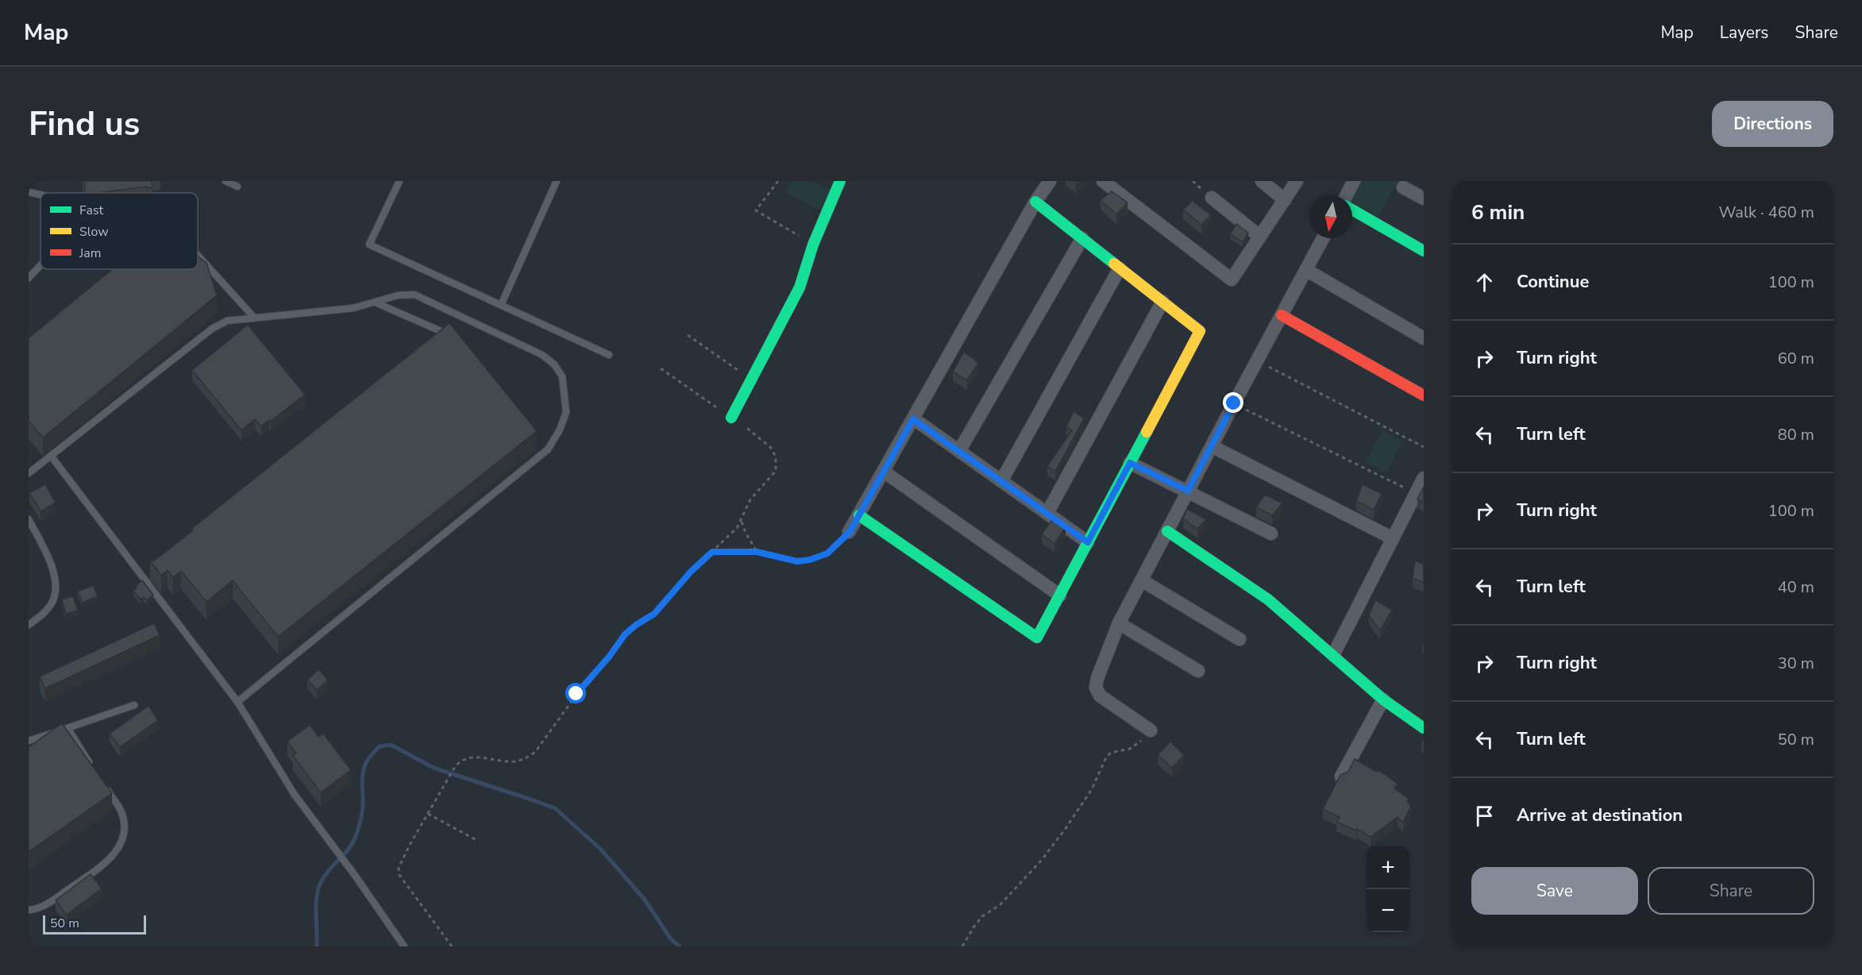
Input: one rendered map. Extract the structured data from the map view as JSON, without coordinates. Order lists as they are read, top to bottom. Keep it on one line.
{"legend":["Fast","Slow","Jam"],"scale_bar":"50 m","north":"bottom","page":{"header":"Map","nav":["Map","Layers","Share"],"buttons":["Directions",["Save","Share"]],"title":"Find us","heading":["6 min","Walk · 460 m"],"list":[["Continue","100 m"],["Turn right","60 m"],["Turn left","80 m"],["Turn right","100 m"],["Turn left","40 m"],["Turn right","30 m"],["Turn left","50 m"],"Arrive at destination"],"map_buttons":["+","−"],"scale":"50 m"}}
